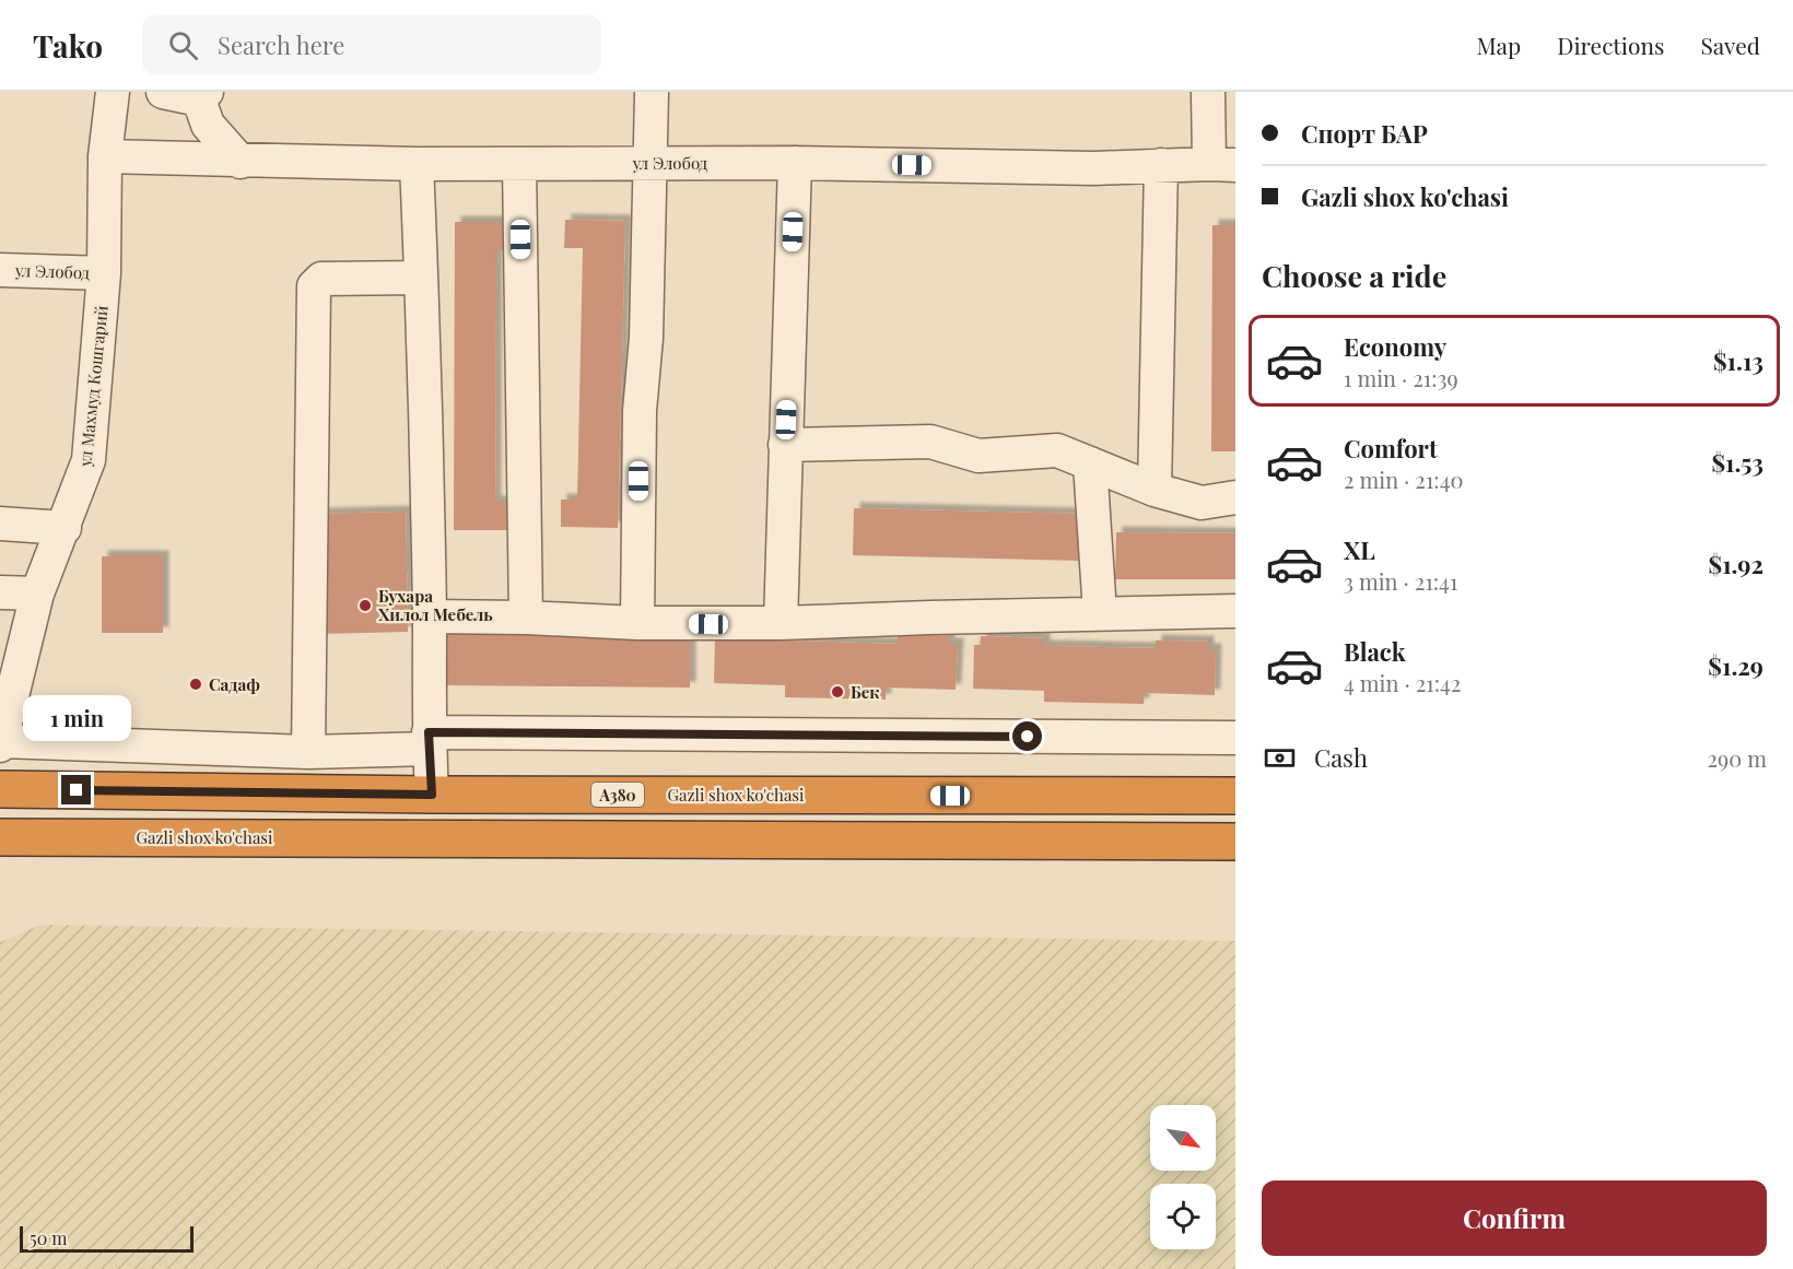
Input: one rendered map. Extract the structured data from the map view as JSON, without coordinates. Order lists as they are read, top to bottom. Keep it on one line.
{"streets":{"highway":["A380","Gazli shox ko'chasi"],"street":["ул Элобод","ул Махмуд Кошгарий"]},"crossings":[["ул Элобод","ул Махмуд Кошгарий"]],"places":["Бухара Хилол Мебель","Садаф","Бек"],"scale_bar":"50 m","north":"bottom right","page":{"header":"Tako","search":"Search here","nav":["Map","Directions","Saved"],"banner":["Спорт БАР","Gazli shox ko'chasi"],"heading":"Choose a ride","list":[{"name":"Economy","note":"1 min · 21:39","value":"$1.13"},{"name":"Comfort","note":"2 min · 21:40","value":"$1.53"},{"name":"XL","note":"3 min · 21:41","value":"$1.92"},{"name":"Black","note":"4 min · 21:42","value":"$1.29"}],"bubble":"1 min","pay":["Cash","290 m"],"buttons":"Confirm","scale":"50 m"}}
